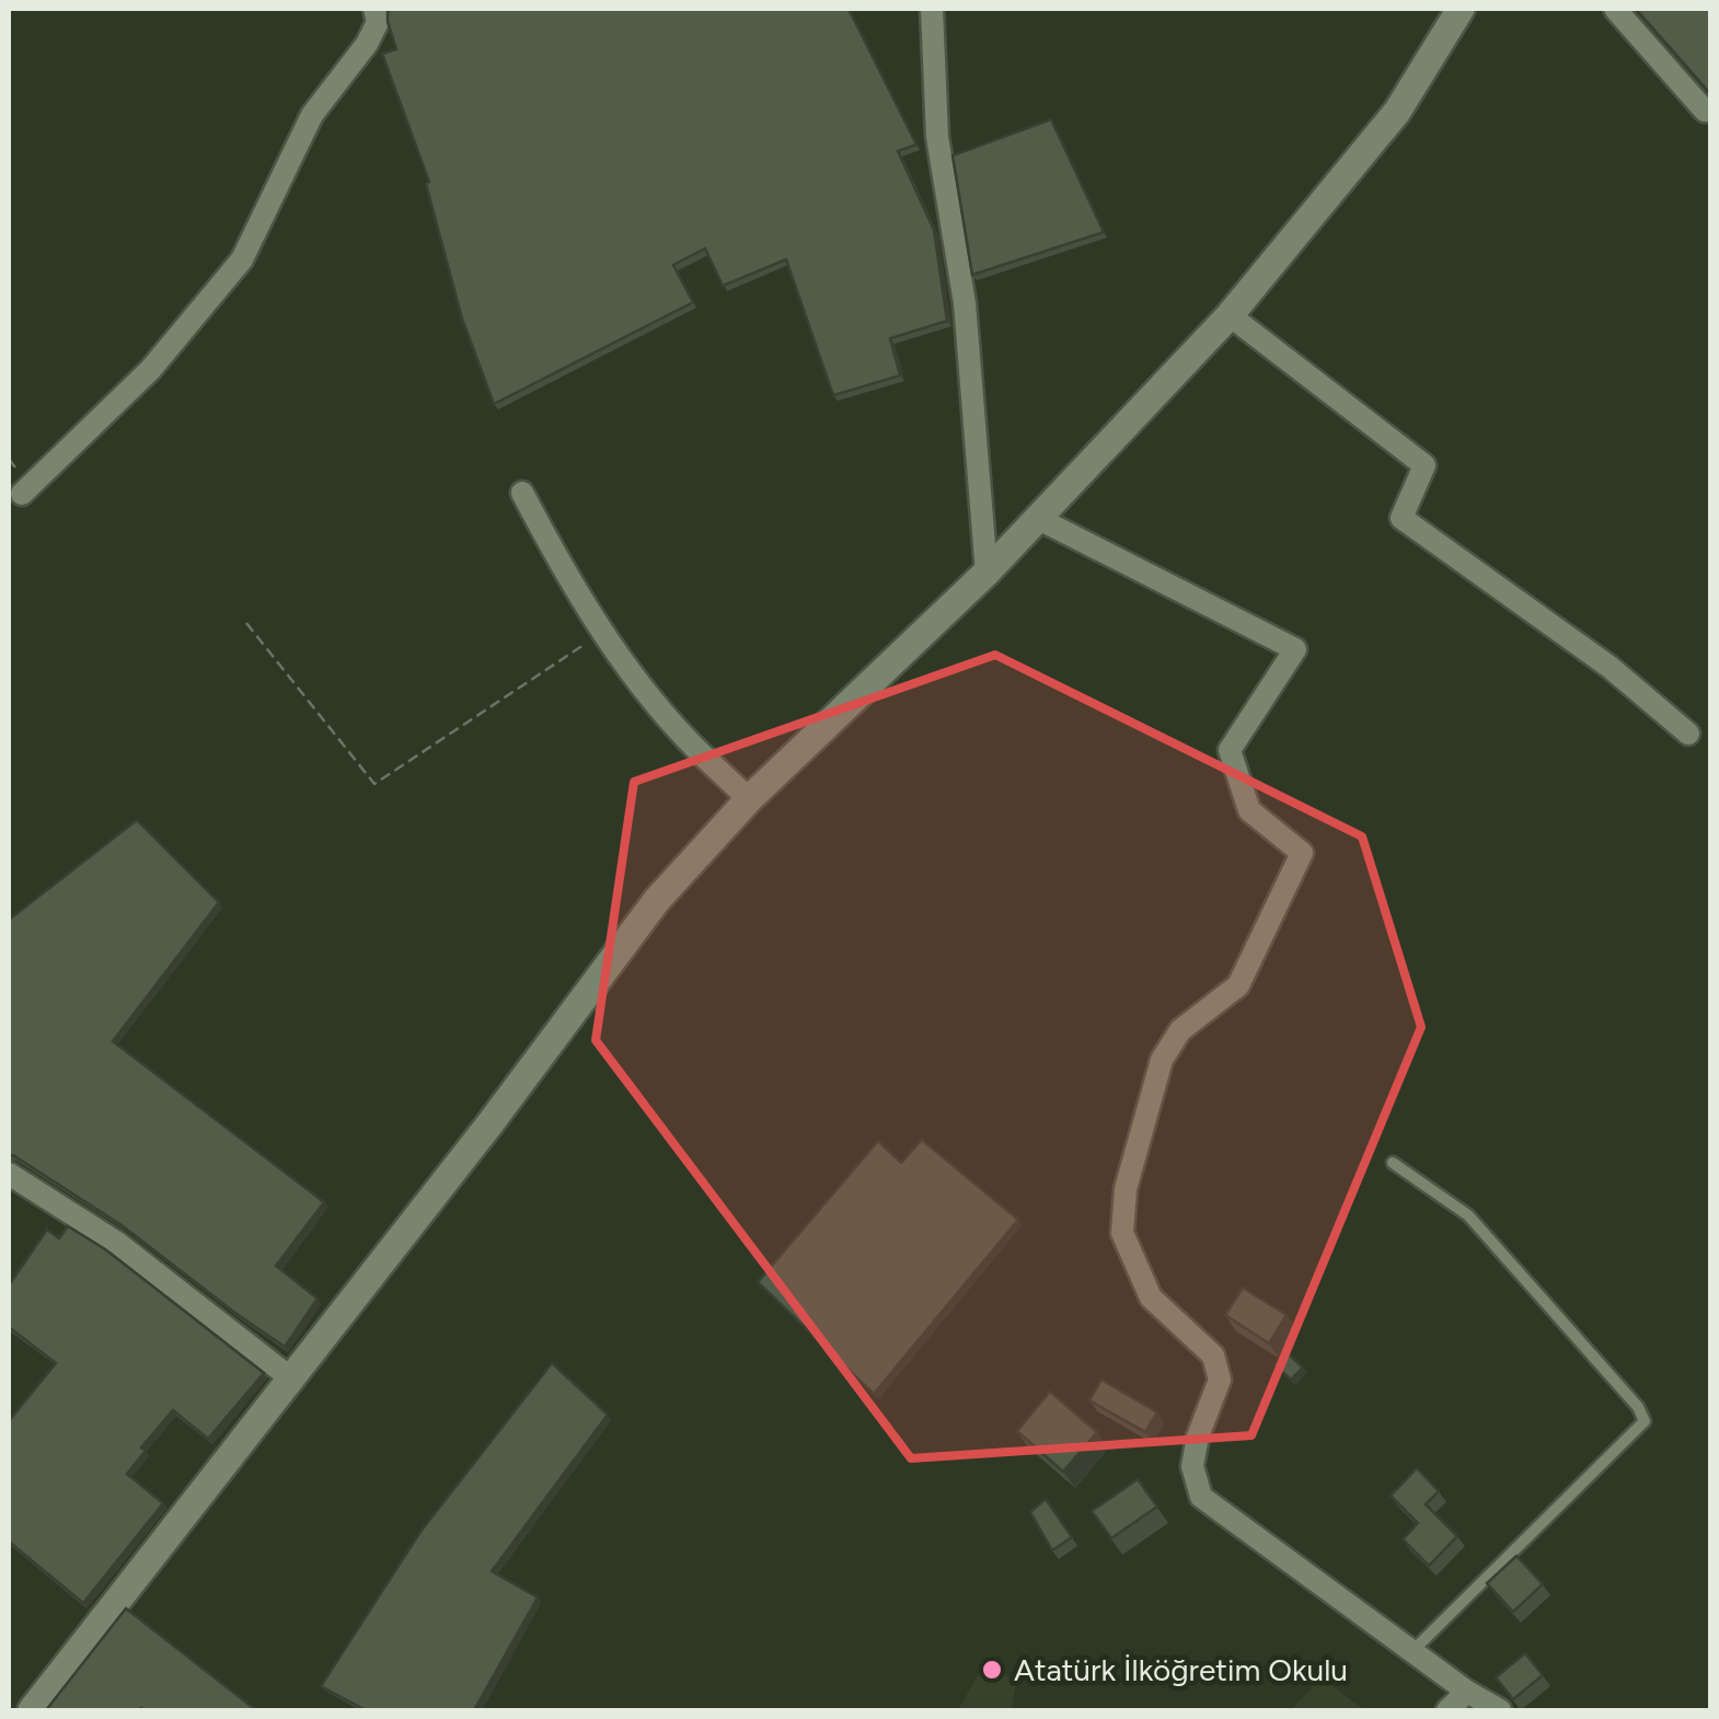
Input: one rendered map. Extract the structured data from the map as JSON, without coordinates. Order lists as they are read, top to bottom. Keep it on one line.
{"places":["Atatürk İlköğretim Okulu"]}
